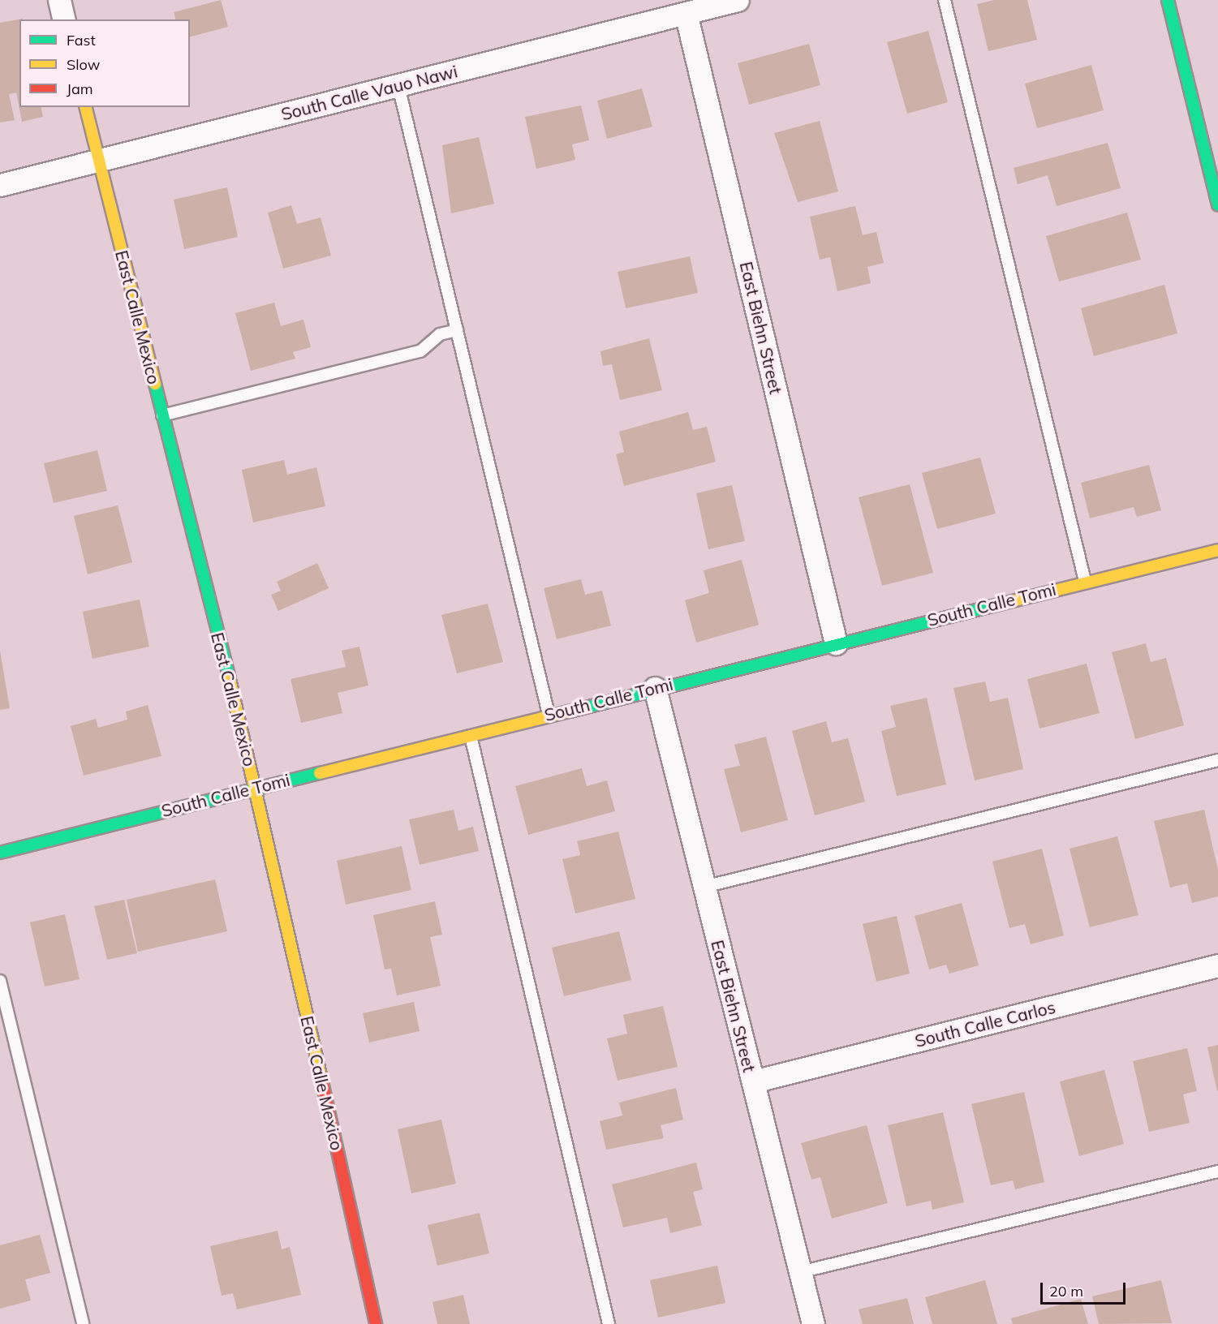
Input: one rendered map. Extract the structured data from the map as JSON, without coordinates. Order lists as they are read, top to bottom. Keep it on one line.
{"streets":{"street":["South Calle Vauo Nawi","East Calle Mexico","East Biehn Street","South Calle Tomi","South Calle Carlos"]},"crossings":[["South Calle Vauo Nawi","East Calle Mexico"],["South Calle Vauo Nawi","East Biehn Street"],["East Calle Mexico","South Calle Tomi"],["East Biehn Street","South Calle Tomi"],["East Biehn Street","South Calle Carlos"]],"legend":["Fast","Slow","Jam"],"scale_bar":"20 m"}
